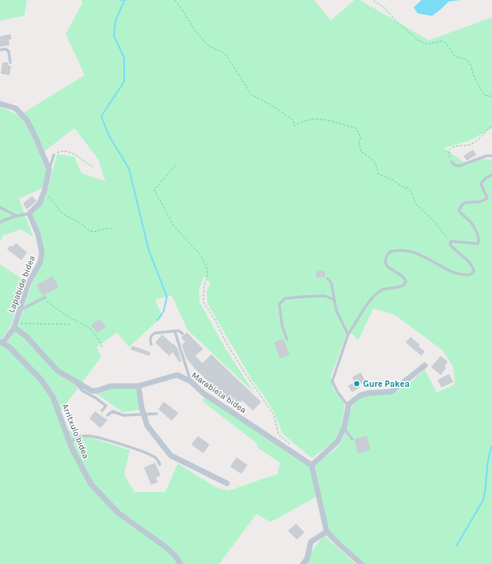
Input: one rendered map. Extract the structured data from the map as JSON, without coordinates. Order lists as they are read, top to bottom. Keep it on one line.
{"streets":{"street":["Lapabide bidea","Marabieta bidea","Arritxulo bidea"]},"crossings":[["Lapabide bidea","Marabieta bidea"],["Lapabide bidea","Arritxulo bidea"]],"places":["Gure Pakea"]}
